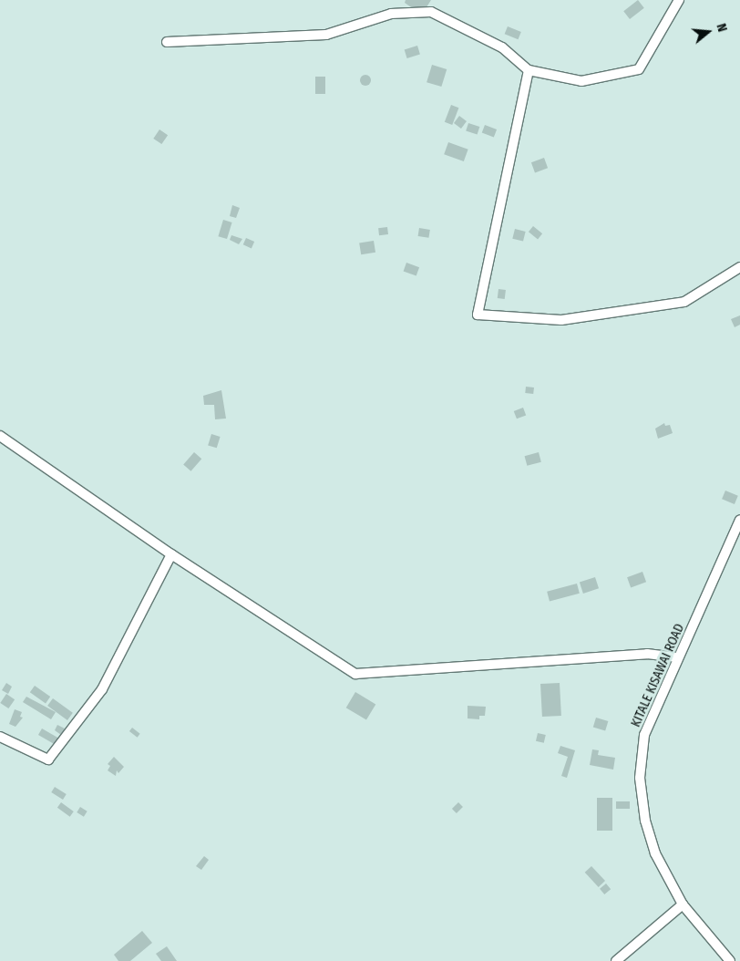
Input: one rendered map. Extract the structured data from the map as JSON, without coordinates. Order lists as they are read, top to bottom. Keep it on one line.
{"streets":{"street":["KITALE KISAWAI ROAD"]},"north":"right"}
